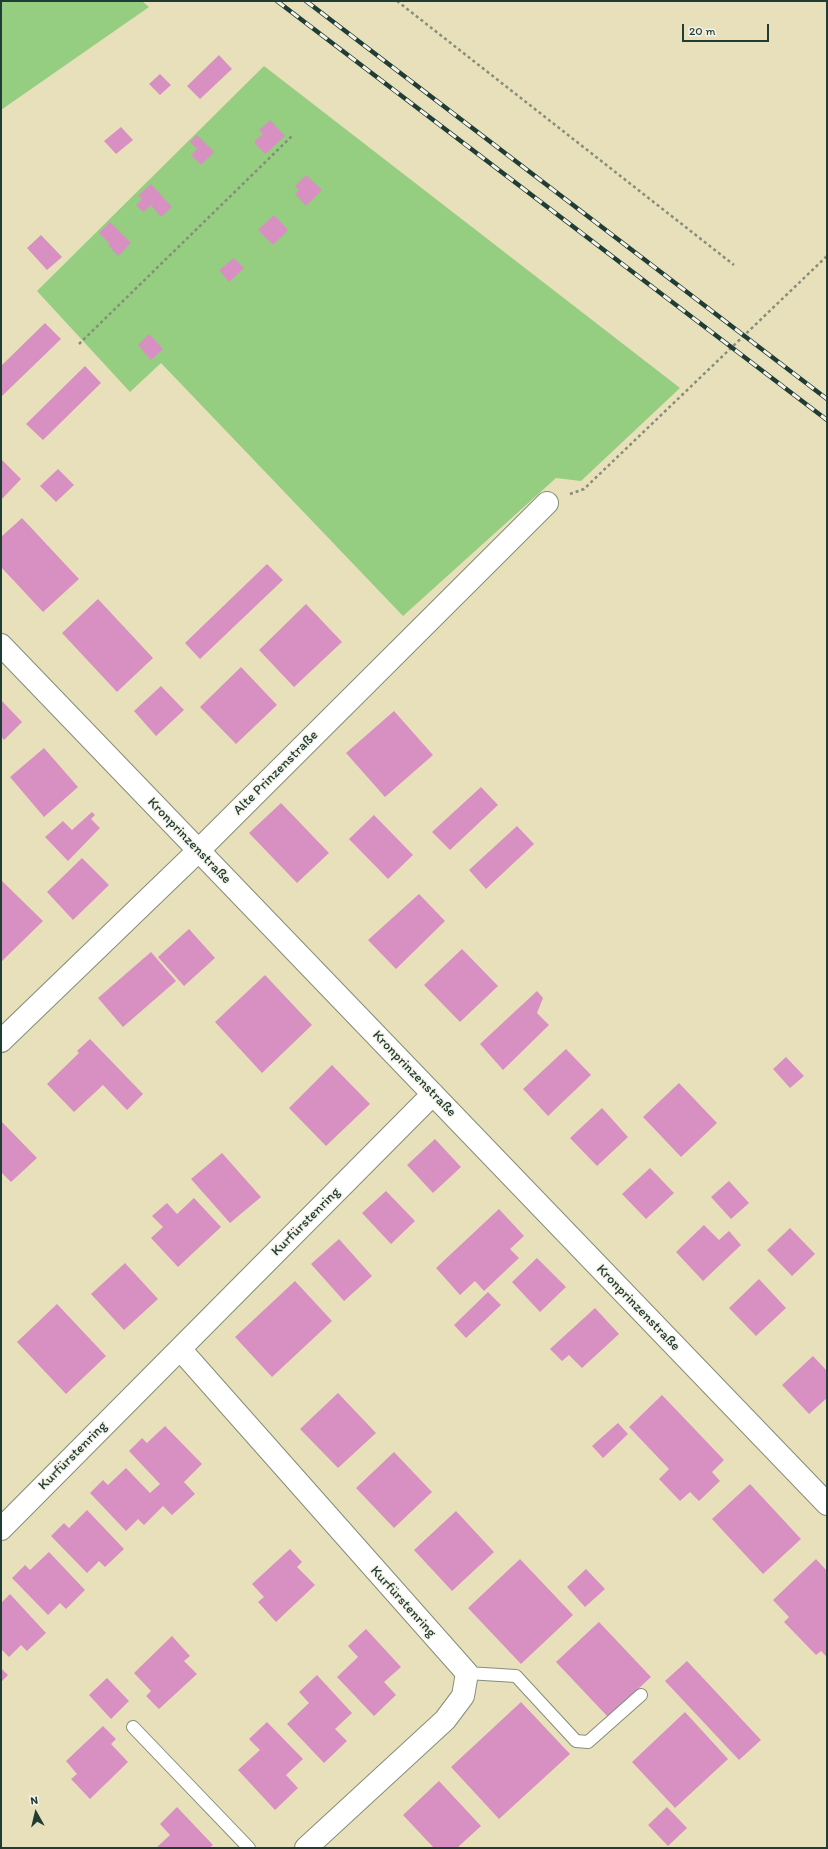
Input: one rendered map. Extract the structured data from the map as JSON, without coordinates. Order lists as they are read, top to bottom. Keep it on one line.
{"streets":{"street":["Alte Prinzenstraße","Kronprinzenstraße","Kurfürstenring"]},"crossings":[["Alte Prinzenstraße","Kronprinzenstraße"],["Kronprinzenstraße","Kurfürstenring"]],"scale_bar":"20 m","north":"top"}
